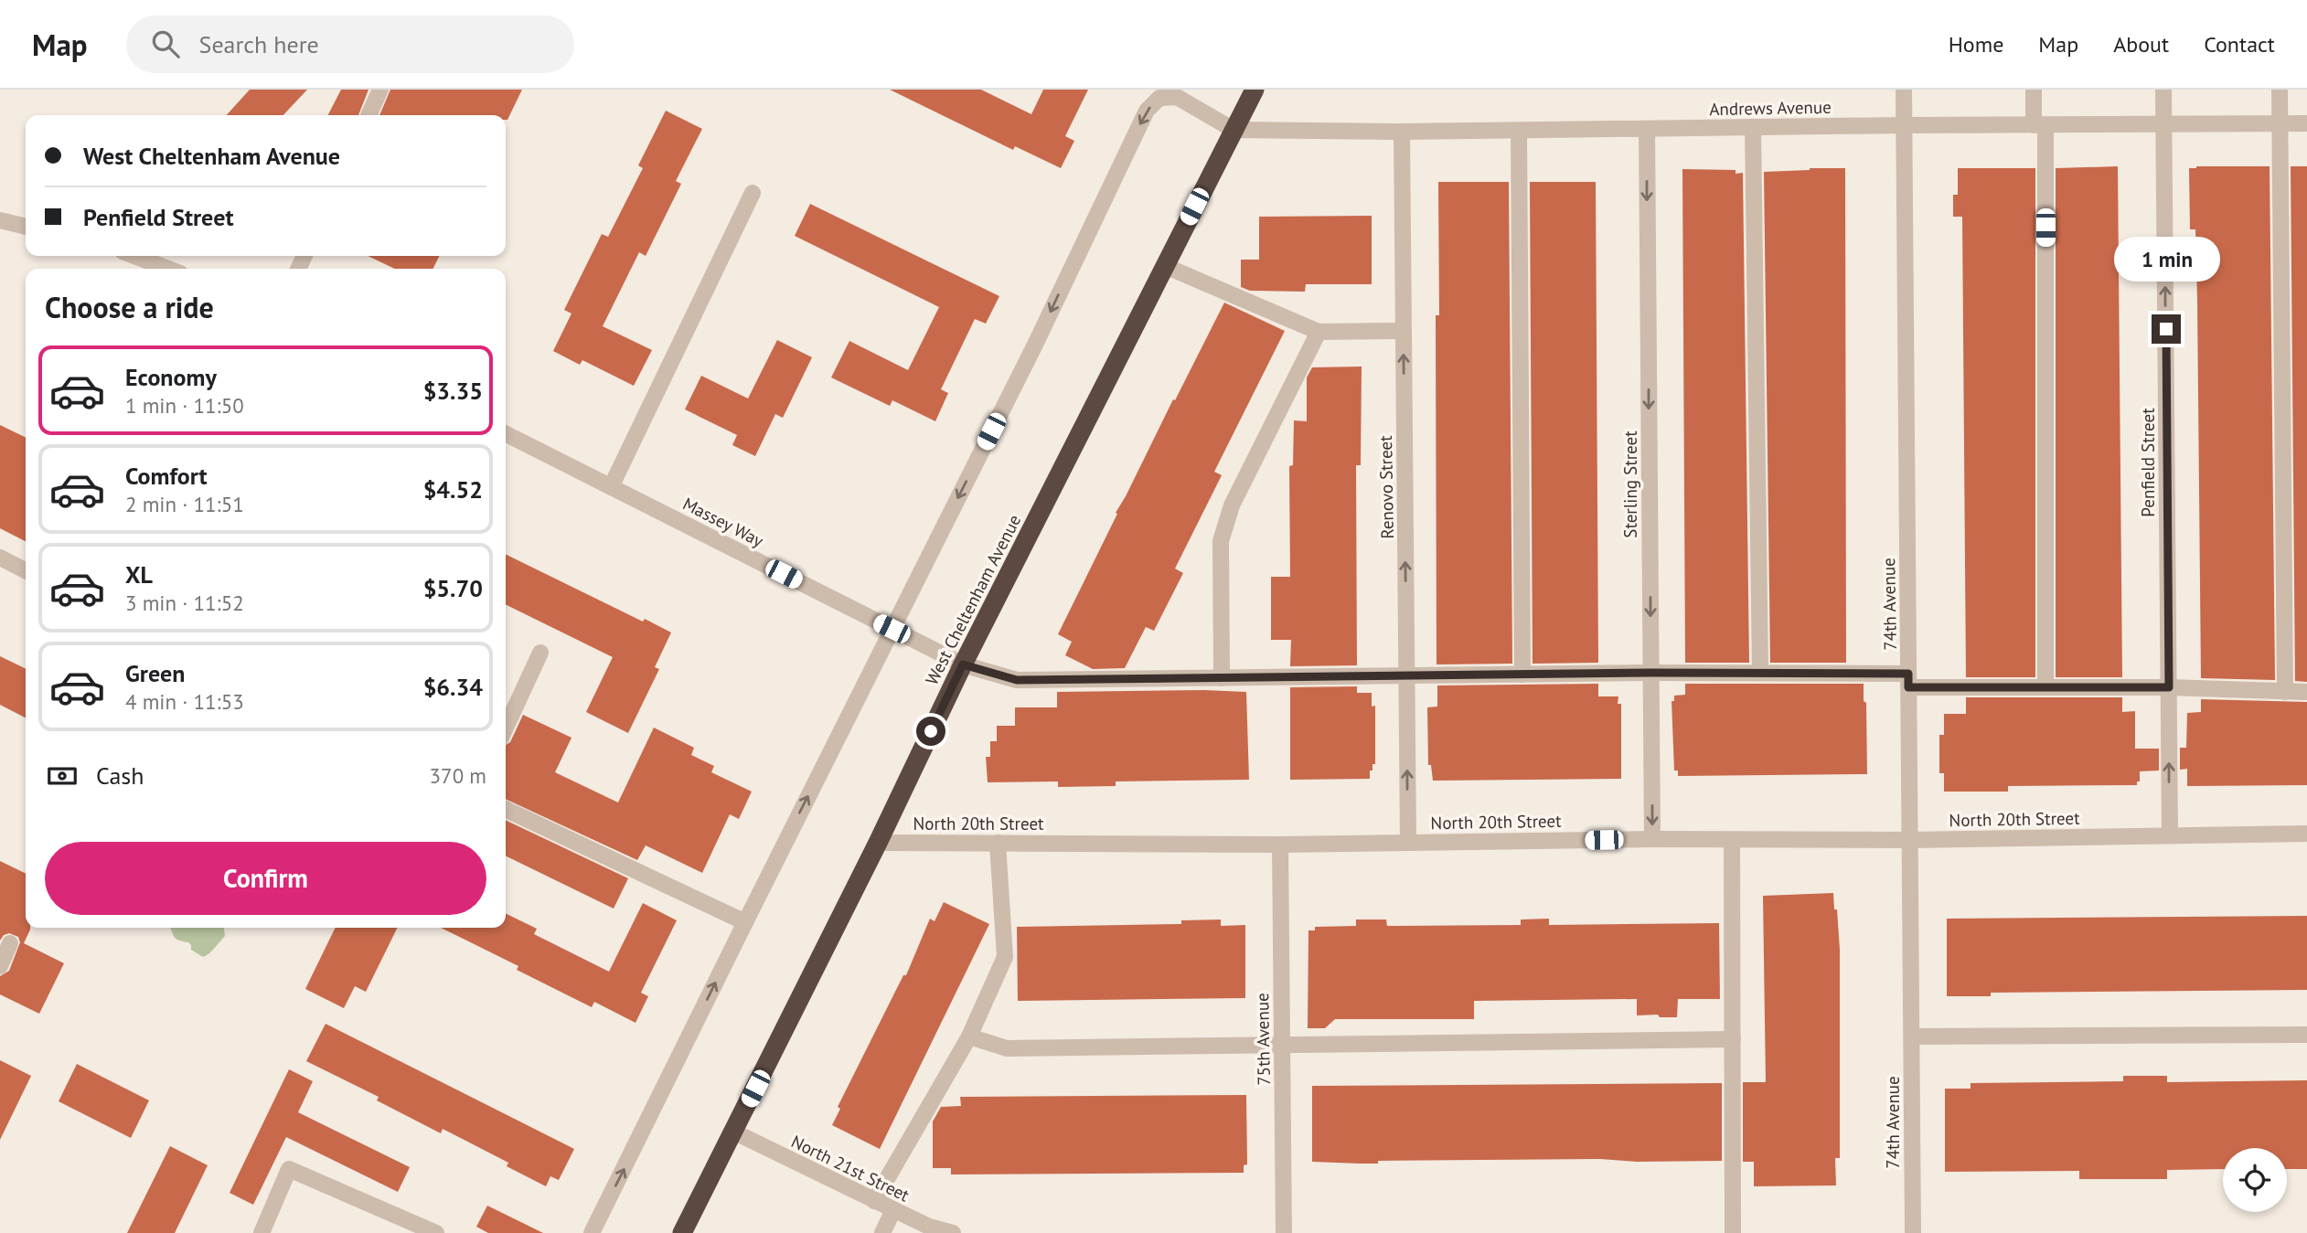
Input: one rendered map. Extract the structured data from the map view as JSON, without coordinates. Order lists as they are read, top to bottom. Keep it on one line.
{"streets":{"highway":["West Cheltenham Avenue"],"street":["Andrews Avenue","Penfield Street","Sterling Street","Renovo Street","Massey Way","74th Avenue","North 20th Street","75th Avenue","North 21st Street"]},"crossings":[["Andrews Avenue","Penfield Street"],["Andrews Avenue","Sterling Street"],["Andrews Avenue","Renovo Street"],["Andrews Avenue","West Cheltenham Avenue"],["Andrews Avenue","74th Avenue"],["Penfield Street","Massey Way"],["Penfield Street","North 20th Street"],["Sterling Street","Massey Way"],["Sterling Street","North 20th Street"],["Renovo Street","Massey Way"],["Renovo Street","North 20th Street"],["Massey Way","West Cheltenham Avenue"],["Massey Way","74th Avenue"],["West Cheltenham Avenue","North 20th Street"],["West Cheltenham Avenue","North 21st Street"],["74th Avenue","North 20th Street"],["North 20th Street","75th Avenue"]],"page":{"header":"Map","search":"Search here","nav":["Home","Map","About","Contact"],"banner":["West Cheltenham Avenue","Penfield Street"],"bubble":"1 min","heading":"Choose a ride","list":[{"name":"Economy","note":"1 min · 11:50","value":"$3.35"},{"name":"Comfort","note":"2 min · 11:51","value":"$4.52"},{"name":"XL","note":"3 min · 11:52","value":"$5.70"},{"name":"Green","note":"4 min · 11:53","value":"$6.34"}],"pay":["Cash","370 m"],"buttons":"Confirm"}}
